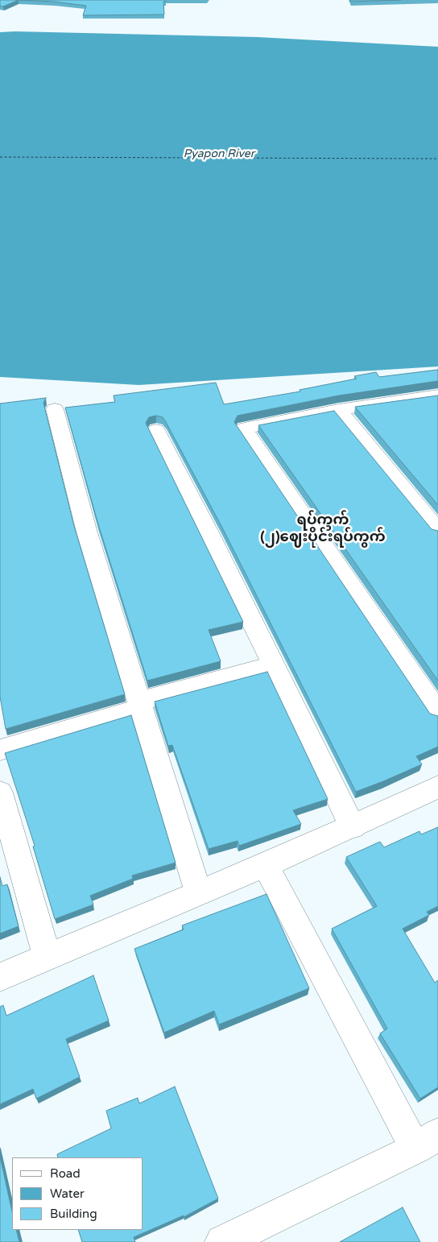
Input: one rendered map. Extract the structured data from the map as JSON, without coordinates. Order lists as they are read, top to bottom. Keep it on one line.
{"districts":["ရပ်ကွက် (၂)ဈေးပိုင်းရပ်ကွက်"],"water":["Pyapon River"],"legend":["Road","Water","Building"]}
